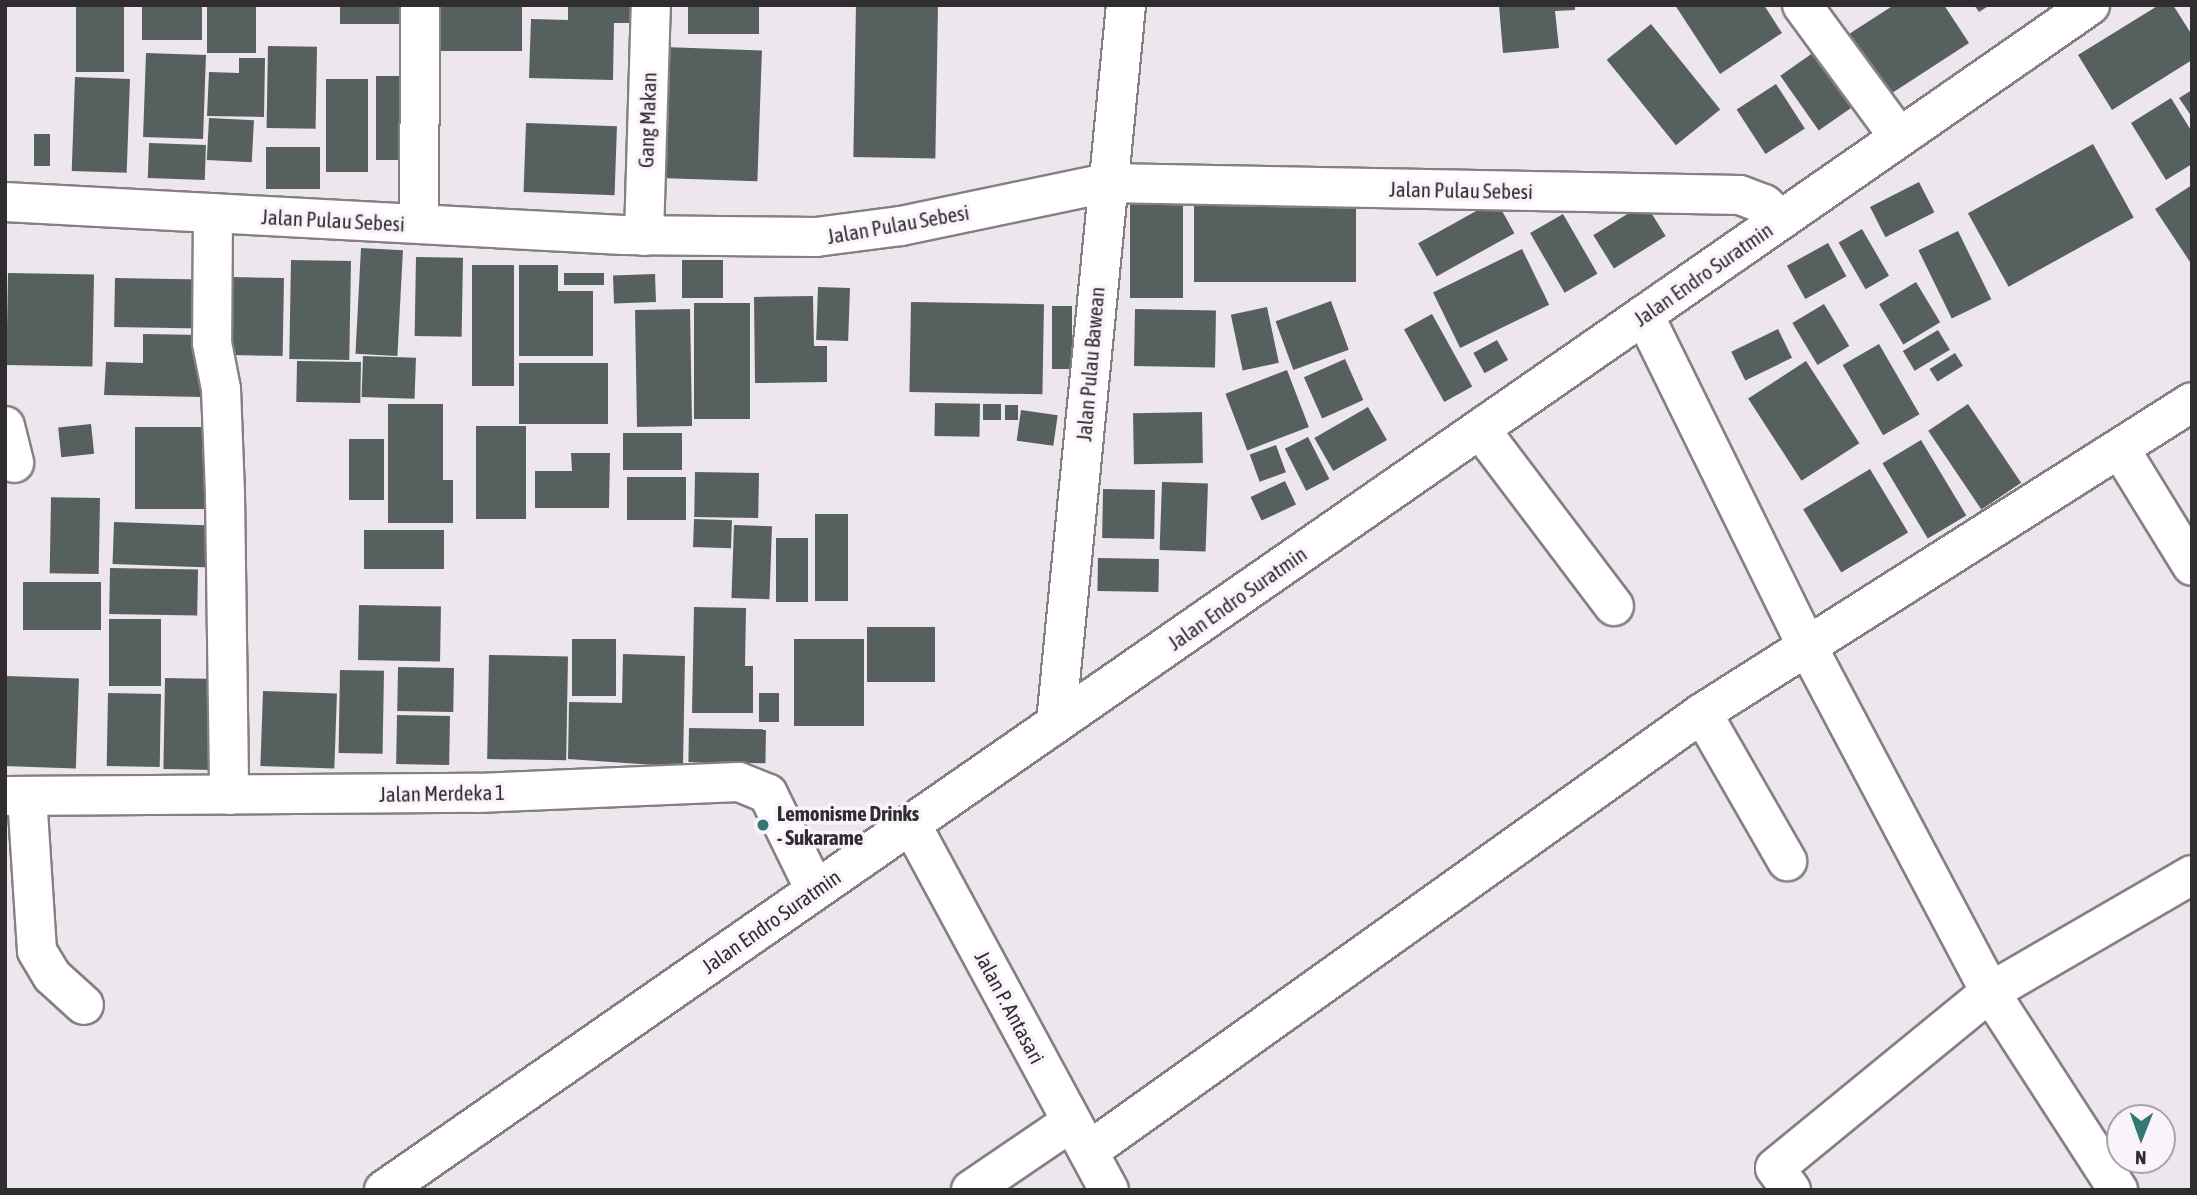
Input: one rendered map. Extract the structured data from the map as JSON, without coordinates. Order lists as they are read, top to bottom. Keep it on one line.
{"streets":{"street":["Gang Makan","Jalan Pulau Sebesi","Jalan Endro Suratmin","Jalan Pulau Bawean","Jalan Merdeka 1","Jalan P. Antasari"]},"crossings":[["Gang Makan","Jalan Pulau Sebesi"],["Jalan Pulau Sebesi","Jalan Endro Suratmin"],["Jalan Pulau Sebesi","Jalan Pulau Bawean"],["Jalan Endro Suratmin","Jalan Pulau Bawean"],["Jalan Endro Suratmin","Jalan Merdeka 1"],["Jalan Endro Suratmin","Jalan P. Antasari"]],"places":["Lemonisme Drinks - Sukarame"],"north":"bottom"}
